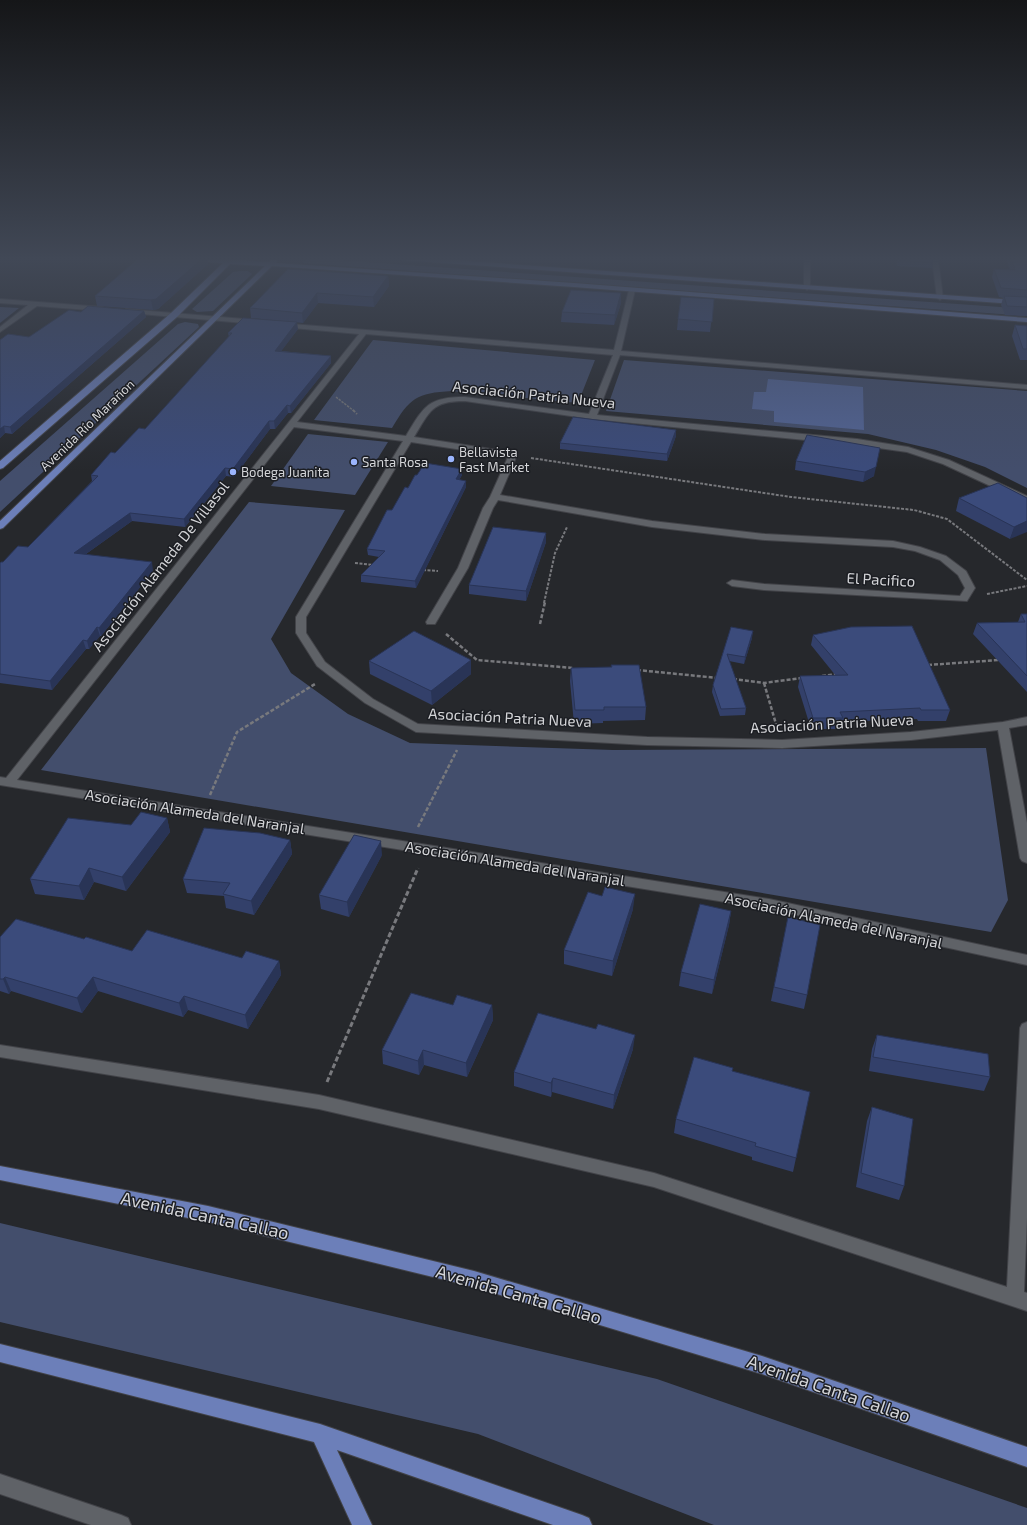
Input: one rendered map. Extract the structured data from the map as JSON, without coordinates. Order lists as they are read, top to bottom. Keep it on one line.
{"streets":{"main road":["Avenida Río Marañon","Avenida Canta Callao"],"street":["Asociación Patria Nueva","Asociación Alameda De Villasol","El Pacifico","Asociación Alameda del Naranjal"]},"crossings":[["Asociación Alameda De Villasol","Asociación Alameda del Naranjal"]],"places":["Bellavista Fast Market","Santa Rosa","Bodega Juanita"]}
